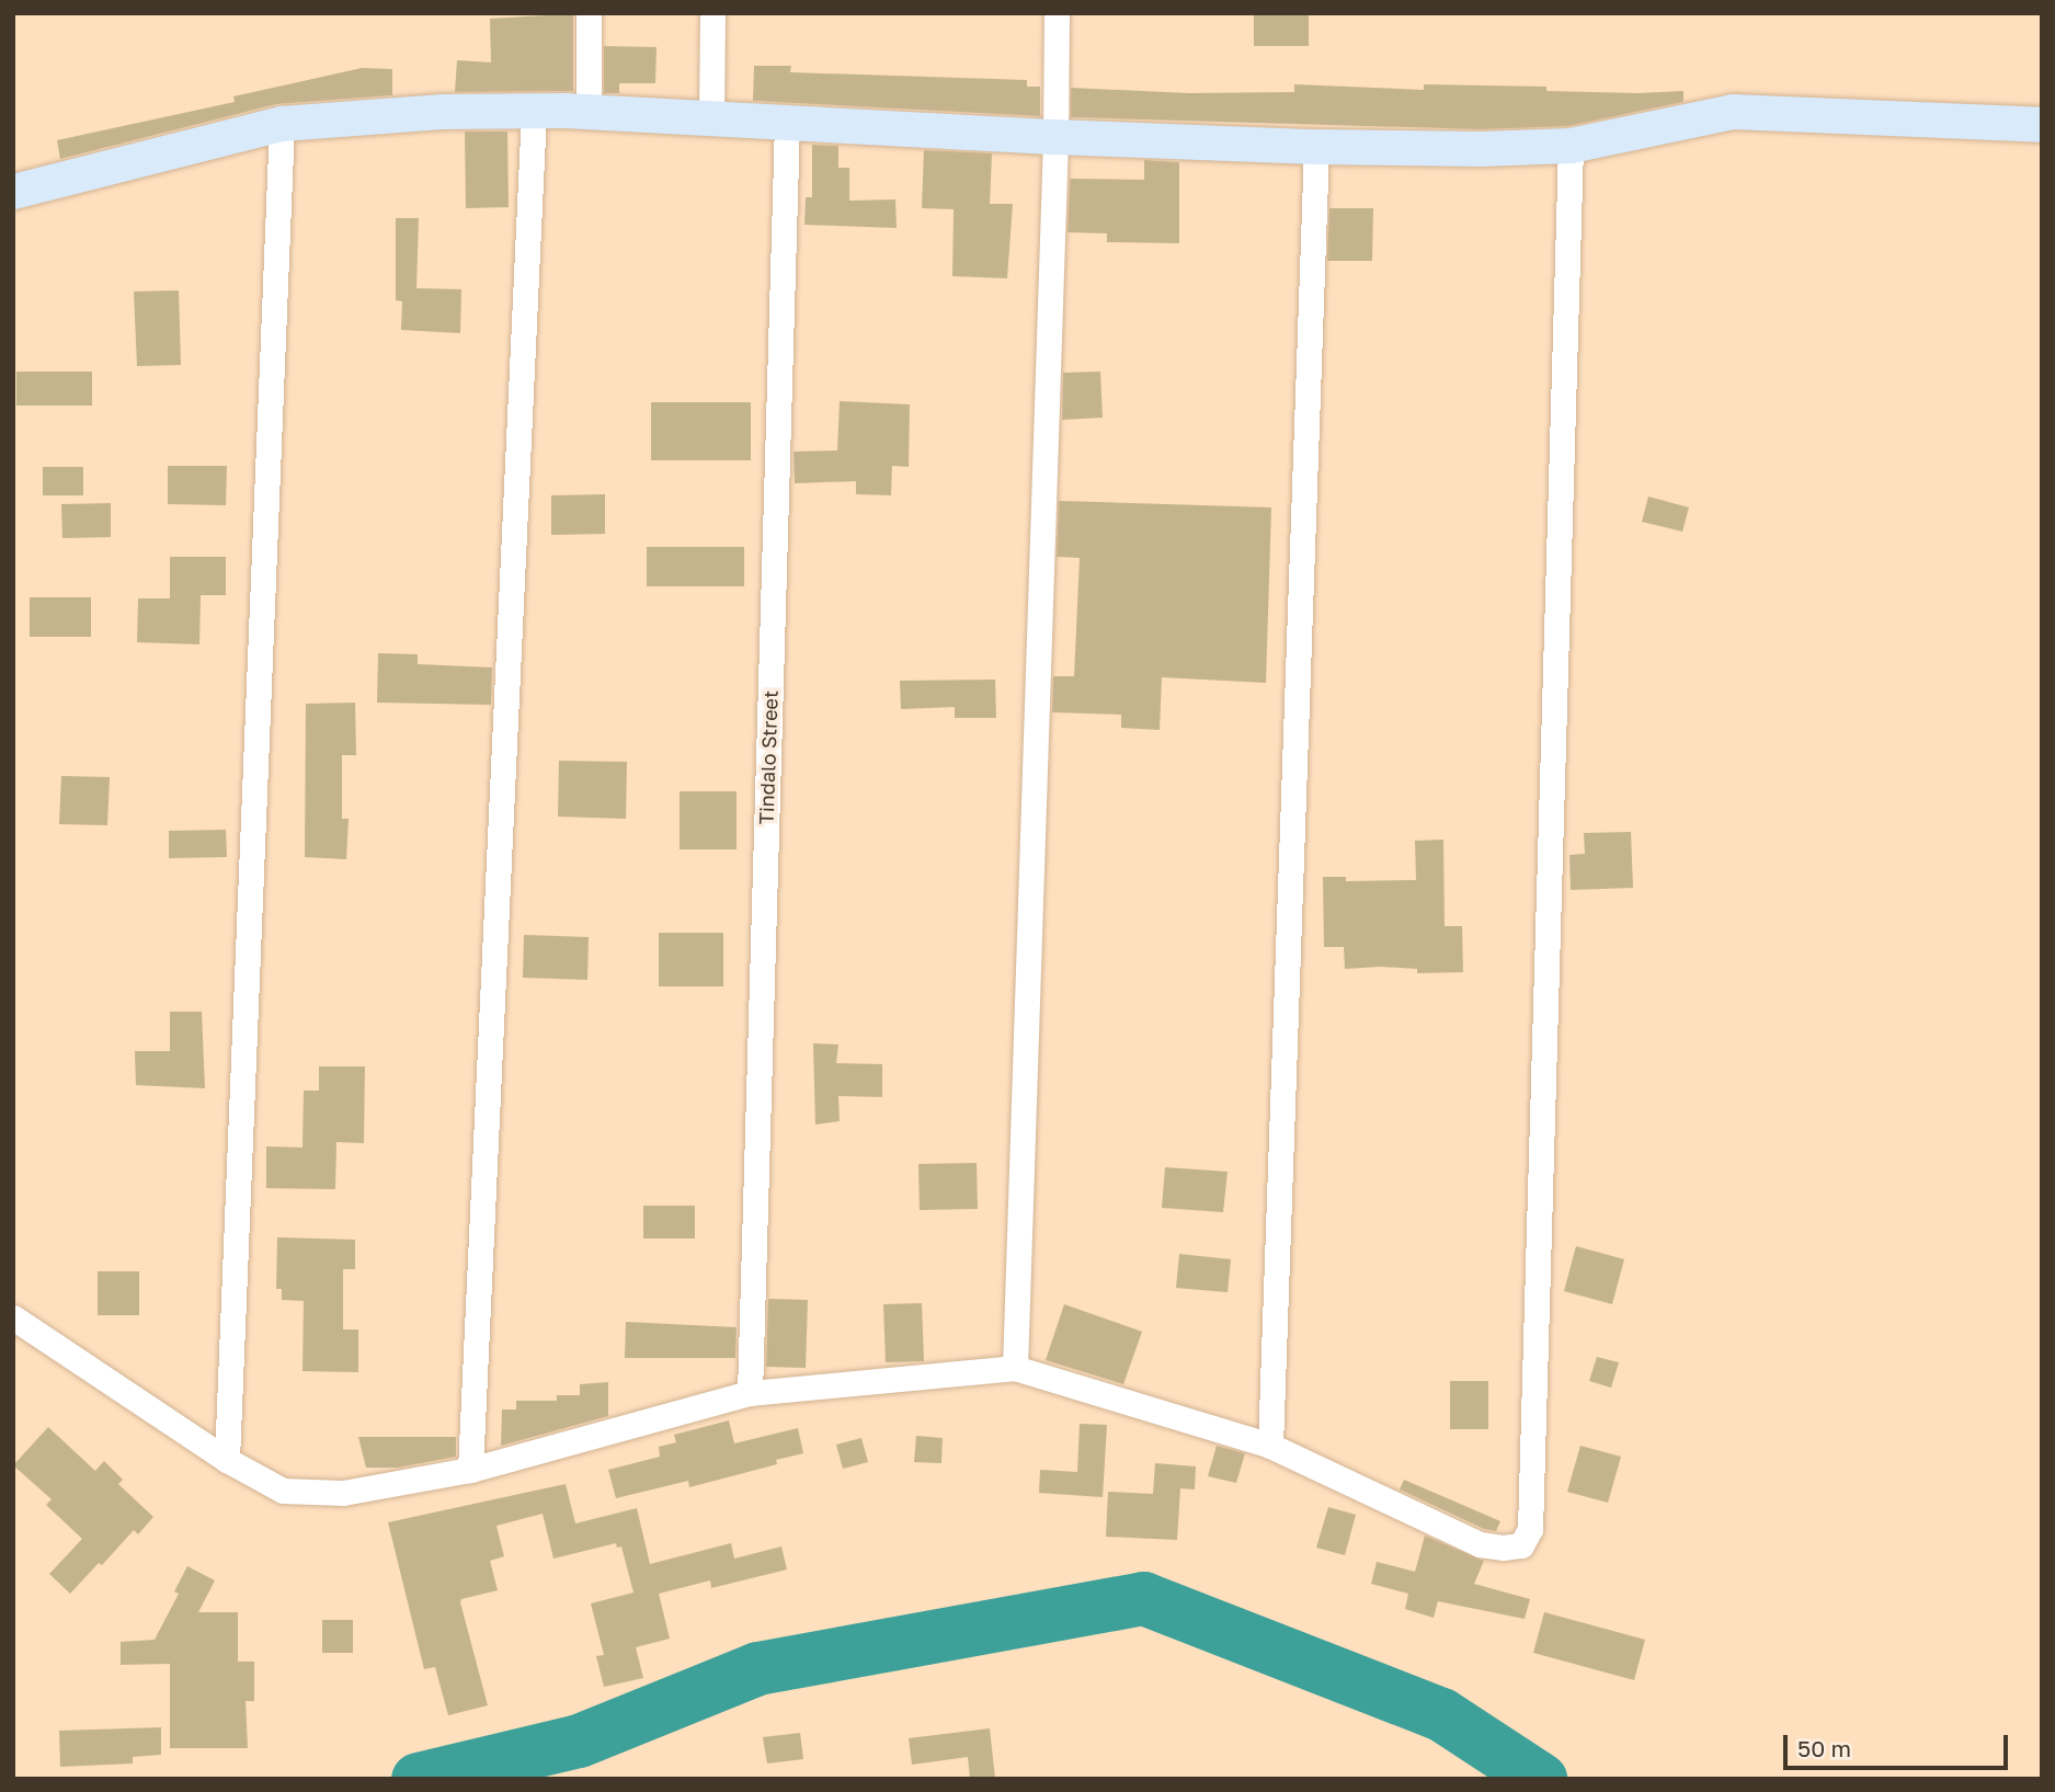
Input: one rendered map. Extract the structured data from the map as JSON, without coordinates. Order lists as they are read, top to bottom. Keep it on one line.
{"streets":{"street":["Tindalo Street"]},"scale_bar":"50 m"}
